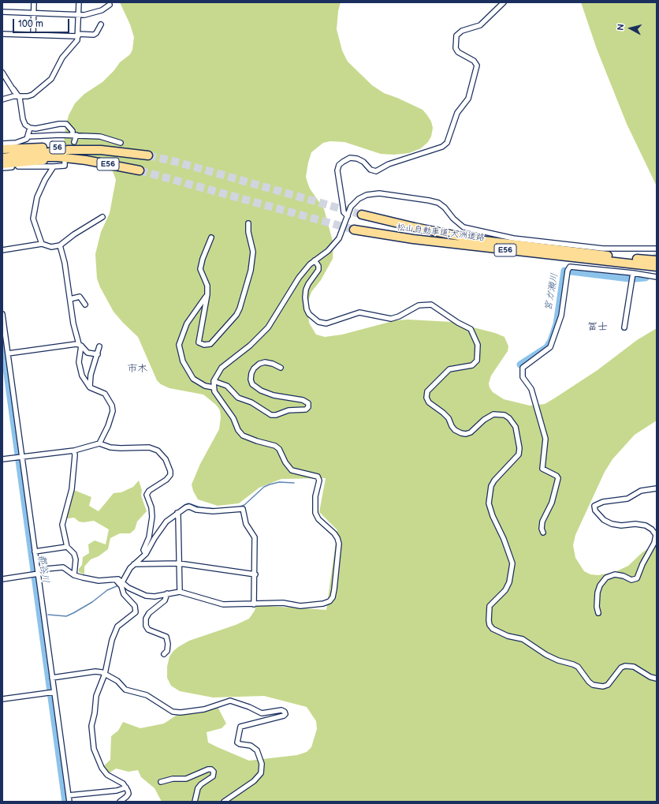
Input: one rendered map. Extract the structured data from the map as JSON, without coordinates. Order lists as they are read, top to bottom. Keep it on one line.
{"streets":{"highway":["56","E56","松山自動車道;大洲道路"]},"crossings":[["56","E56"]],"districts":["冨士","市木"],"water":["宮ガ瀬川","都谷川"],"scale_bar":"100 m","north":"left"}
